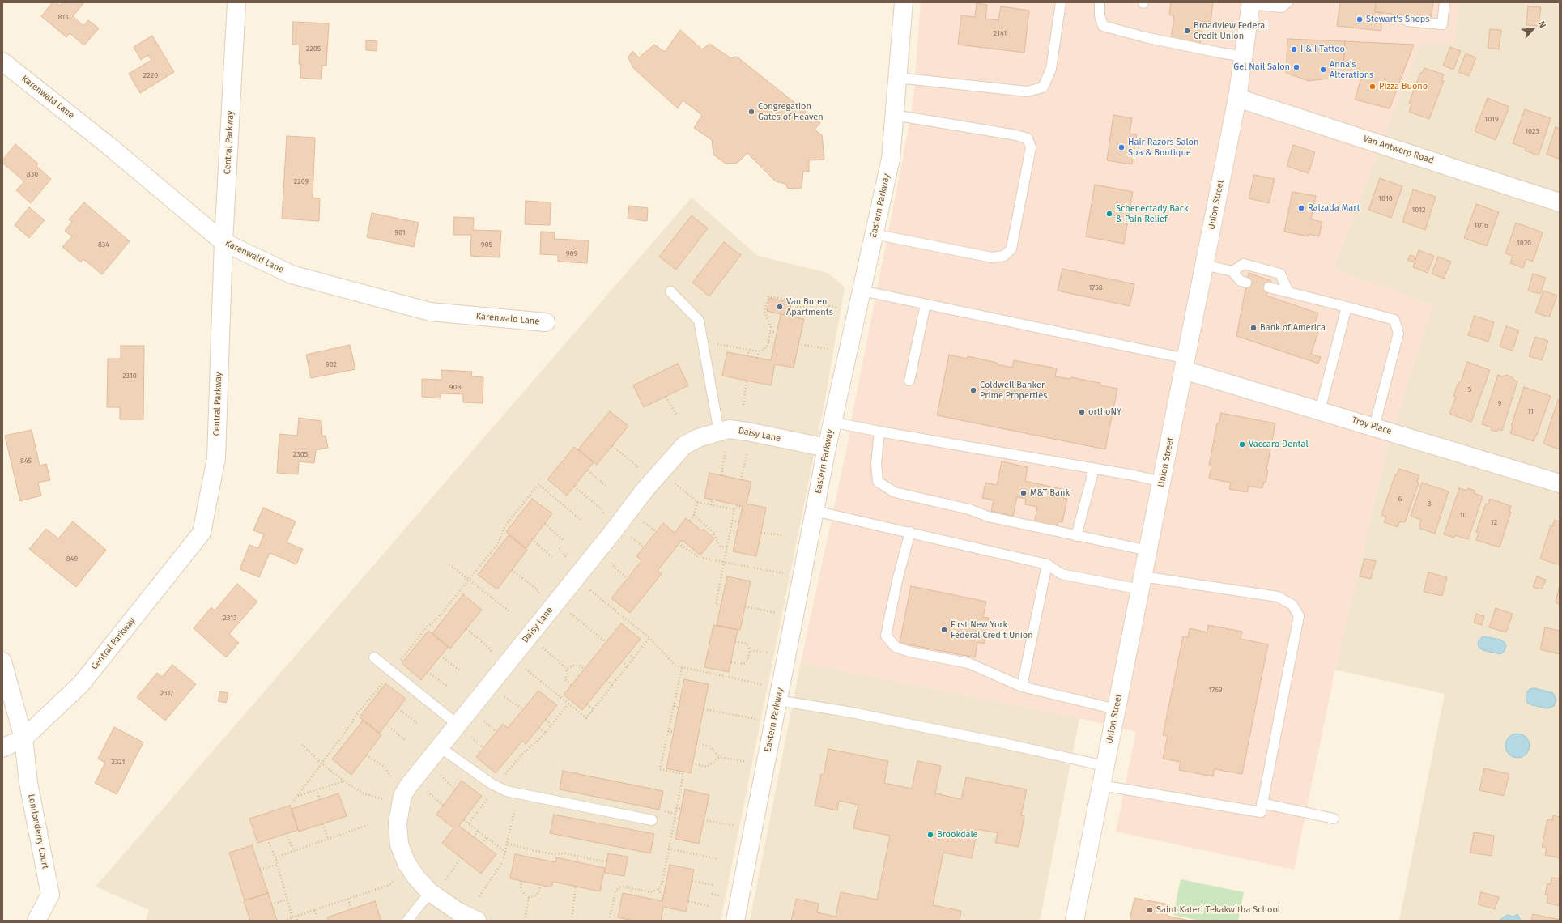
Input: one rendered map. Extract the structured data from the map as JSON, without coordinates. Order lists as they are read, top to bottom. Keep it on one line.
{"streets":{"street":["Karenwald Lane","Central Parkway","Van Antwerp Road","Union Street","Eastern Parkway","Troy Place","Daisy Lane","Londonderry Court"]},"crossings":[["Karenwald Lane","Central Parkway"],["Central Parkway","Londonderry Court"],["Van Antwerp Road","Union Street"],["Union Street","Troy Place"],["Eastern Parkway","Daisy Lane"]],"places":["Stewart's Shops","Broadview Federal Credit Union","I & I Tattoo","Gel Nail Salon","Anna's Alterations","Pizza Buono","Congregation Gates of Heaven","Hair Razors Salon Spa & Boutique","Raizada Mart","Schenectady Back & Pain Relief","Van Buren Apartments","Bank of America","Coldwell Banker Prime Properties","orthoNY","Vaccaro Dental","M&T Bank","First New York Federal Credit Union","Brookdale","Saint Kateri Tekakwitha School"],"house_numbers":["813","2141","2205","2220","1019","1023","830","2209","1010","1012","1016","901","1020","834","905","909","1758","902","2310","908","5","9","11","2305","845","6","8","10","12","849","2313","1769","2317","2321"],"north":"top right"}
